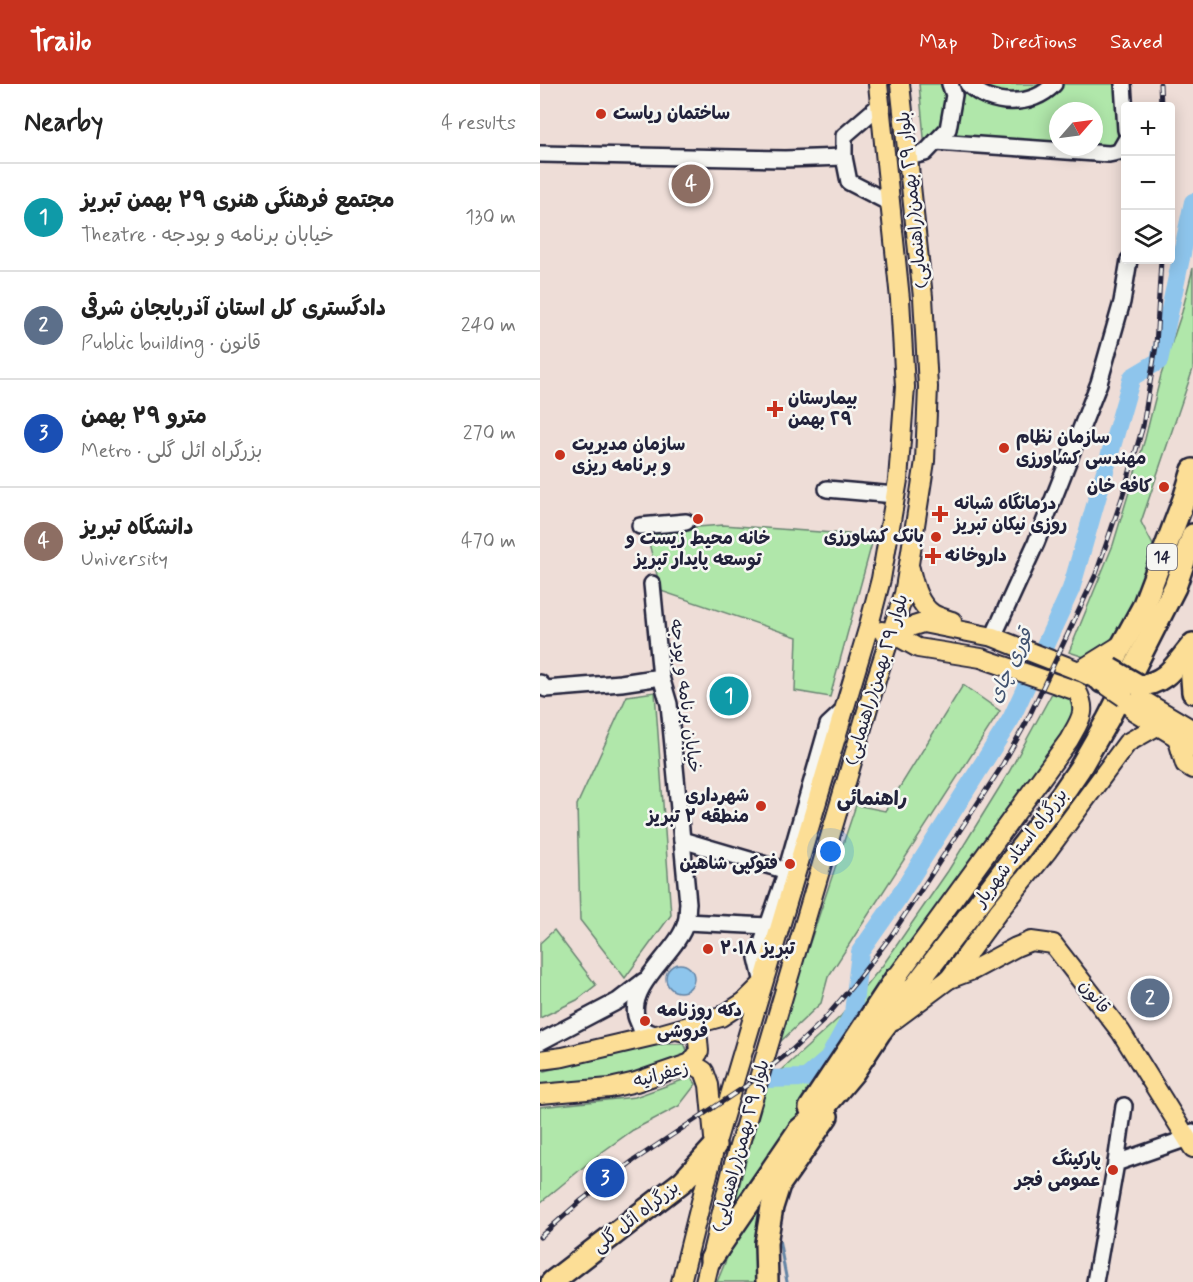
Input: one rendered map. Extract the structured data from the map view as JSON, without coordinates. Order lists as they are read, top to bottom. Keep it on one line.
{"streets":{"highway":["14","بزرگراه استاد شهریار","بزرگراه ائل گلی"],"main road":["بلوار ٢٩ بهمن(راهنمایی)","قانون","زعفرانیه"],"street":["خیابان برنامه و بودجه"]},"crossings":[["بلوار ٢٩ بهمن(راهنمایی)","بزرگراه استاد شهریار"],["بلوار ٢٩ بهمن(راهنمایی)","زعفرانیه"],["بلوار ٢٩ بهمن(راهنمایی)","بزرگراه ائل گلی"],["زعفرانیه","بزرگراه ائل گلی"]],"districts":["راهنمائی"],"water":["قوری چای"],"places":{"other":["ساختمان ریاست","سازمان نظام مهندسی کشاورزی","سازمان مدیریت و برنامه ریزی","کافه خان","خانه محیط زیست و توسعه پایدار تبریز","بانک کشاورزی","شهرداری منطقه ۲ تبریز","فتوکپی شاهین","تبریز ۲۰۱۸","دکه روزنامه فروشی","پارکینگ عمومی فجر"],"health":["بیمارستان ٢٩ بهمن","درمانگاه شبانه روزی نیکان تبریز","داروخانه"]},"north":"top right","page":{"header":"Trailo","nav":["Map","Directions","Saved"],"heading":["Nearby","4 results"],"map_buttons":["+","−"],"list":[{"mark":"1","name":"مجتمع فرهنگی هنری ۲۹ بهمن تبریز","note":"Theatre · خیابان برنامه و بودجه","value":"130 m"},{"mark":"2","name":"دادگستری کل استان آذربایجان شرقی","note":"Public building · قانون","value":"240 m"},{"mark":"3","name":"مترو ۲۹ بهمن","note":"Metro · بزرگراه ائل گلی","value":"270 m"},{"mark":"4","name":"دانشگاه تبریز","note":"University","value":"470 m"}],"pins":["4","1","2","3"]}}
